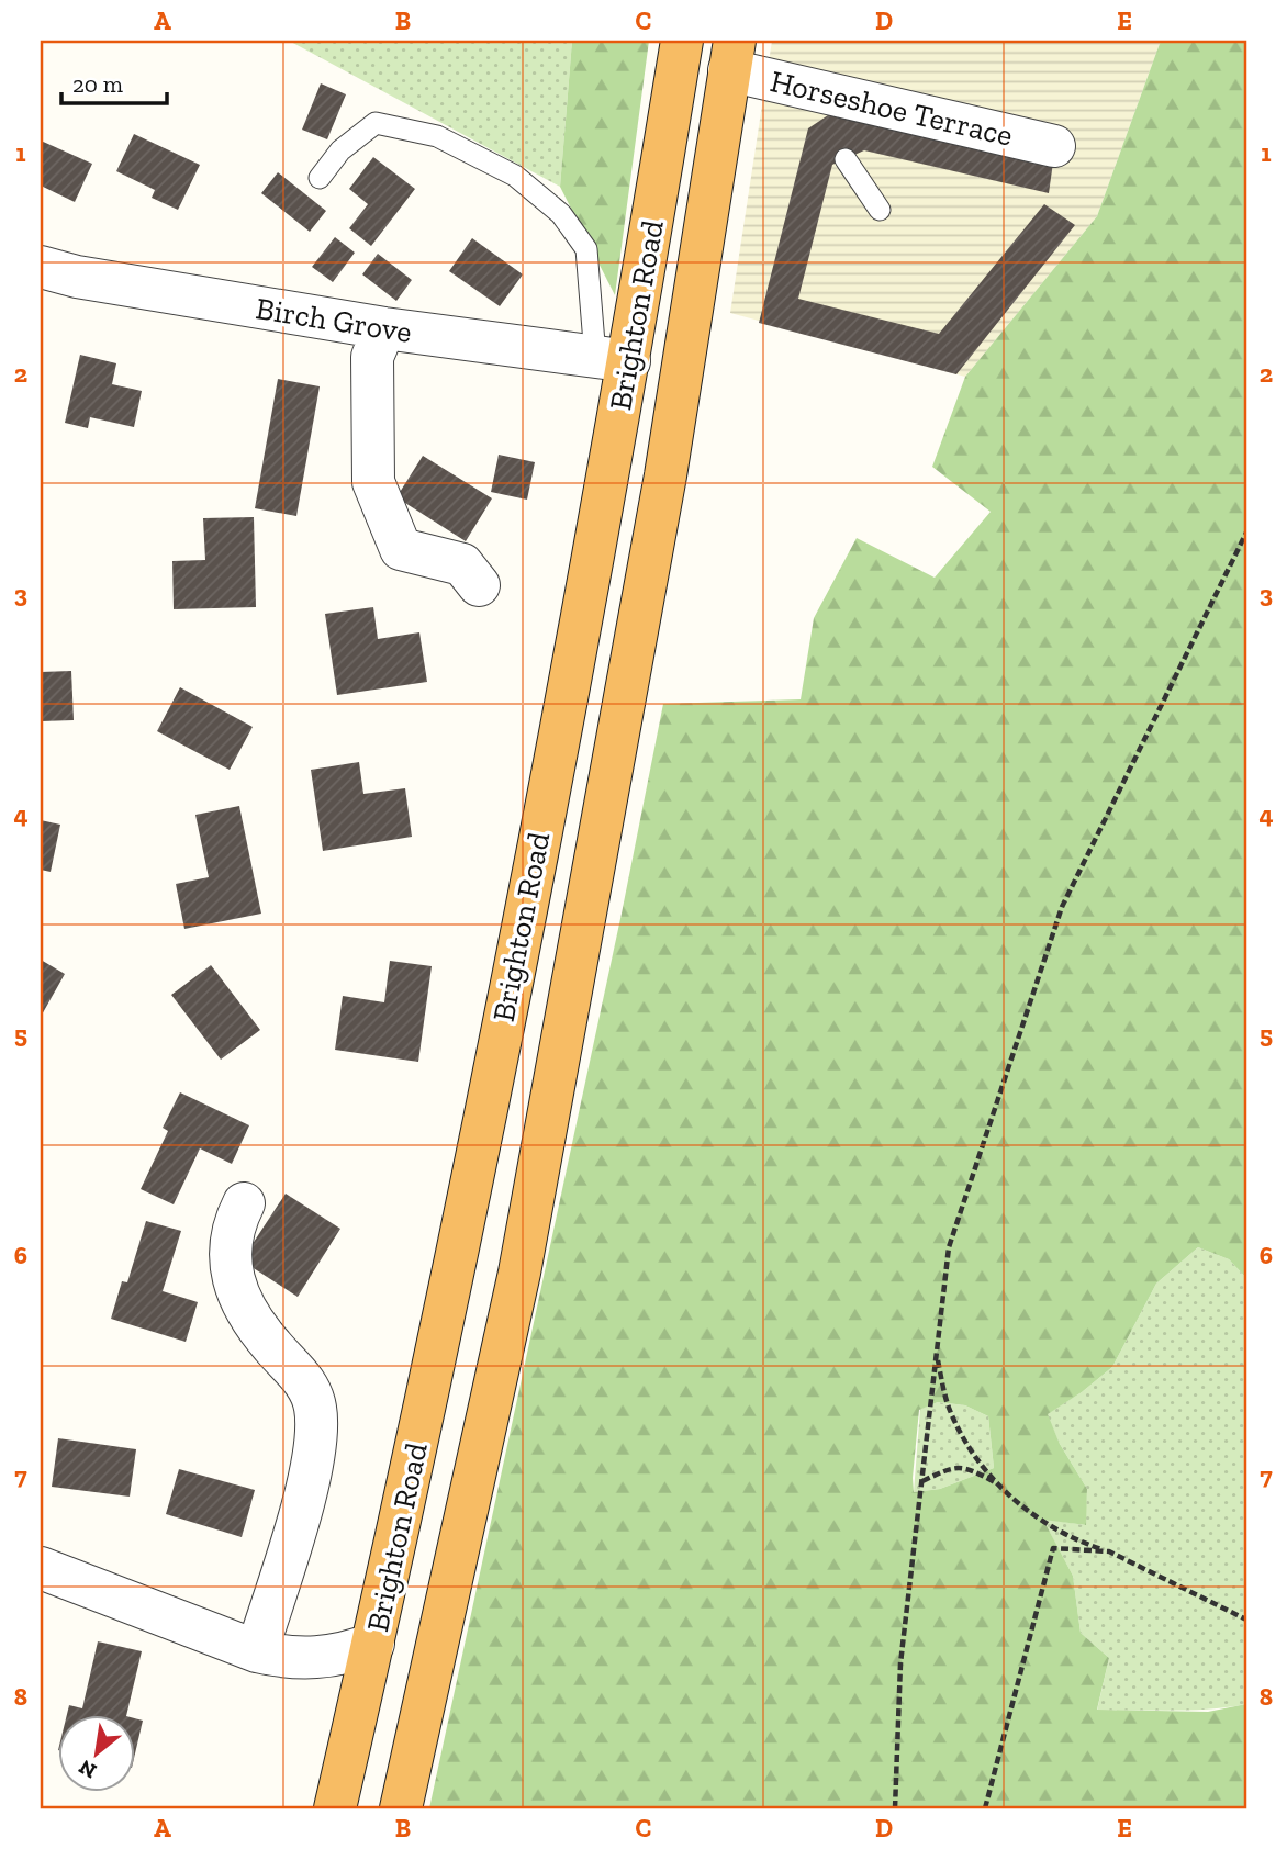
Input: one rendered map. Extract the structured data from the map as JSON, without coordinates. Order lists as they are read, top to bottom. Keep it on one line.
{"streets":{"highway":["Brighton Road"],"street":["Horseshoe Terrace","Birch Grove"]},"crossings":[["Horseshoe Terrace","Brighton Road"],["Brighton Road","Birch Grove"]],"scale_bar":"20 m","north":"bottom left","grid":{"columns":["A","B","C","D","E"],"rows":["1","2","3","4","5","6","7","8"]}}
